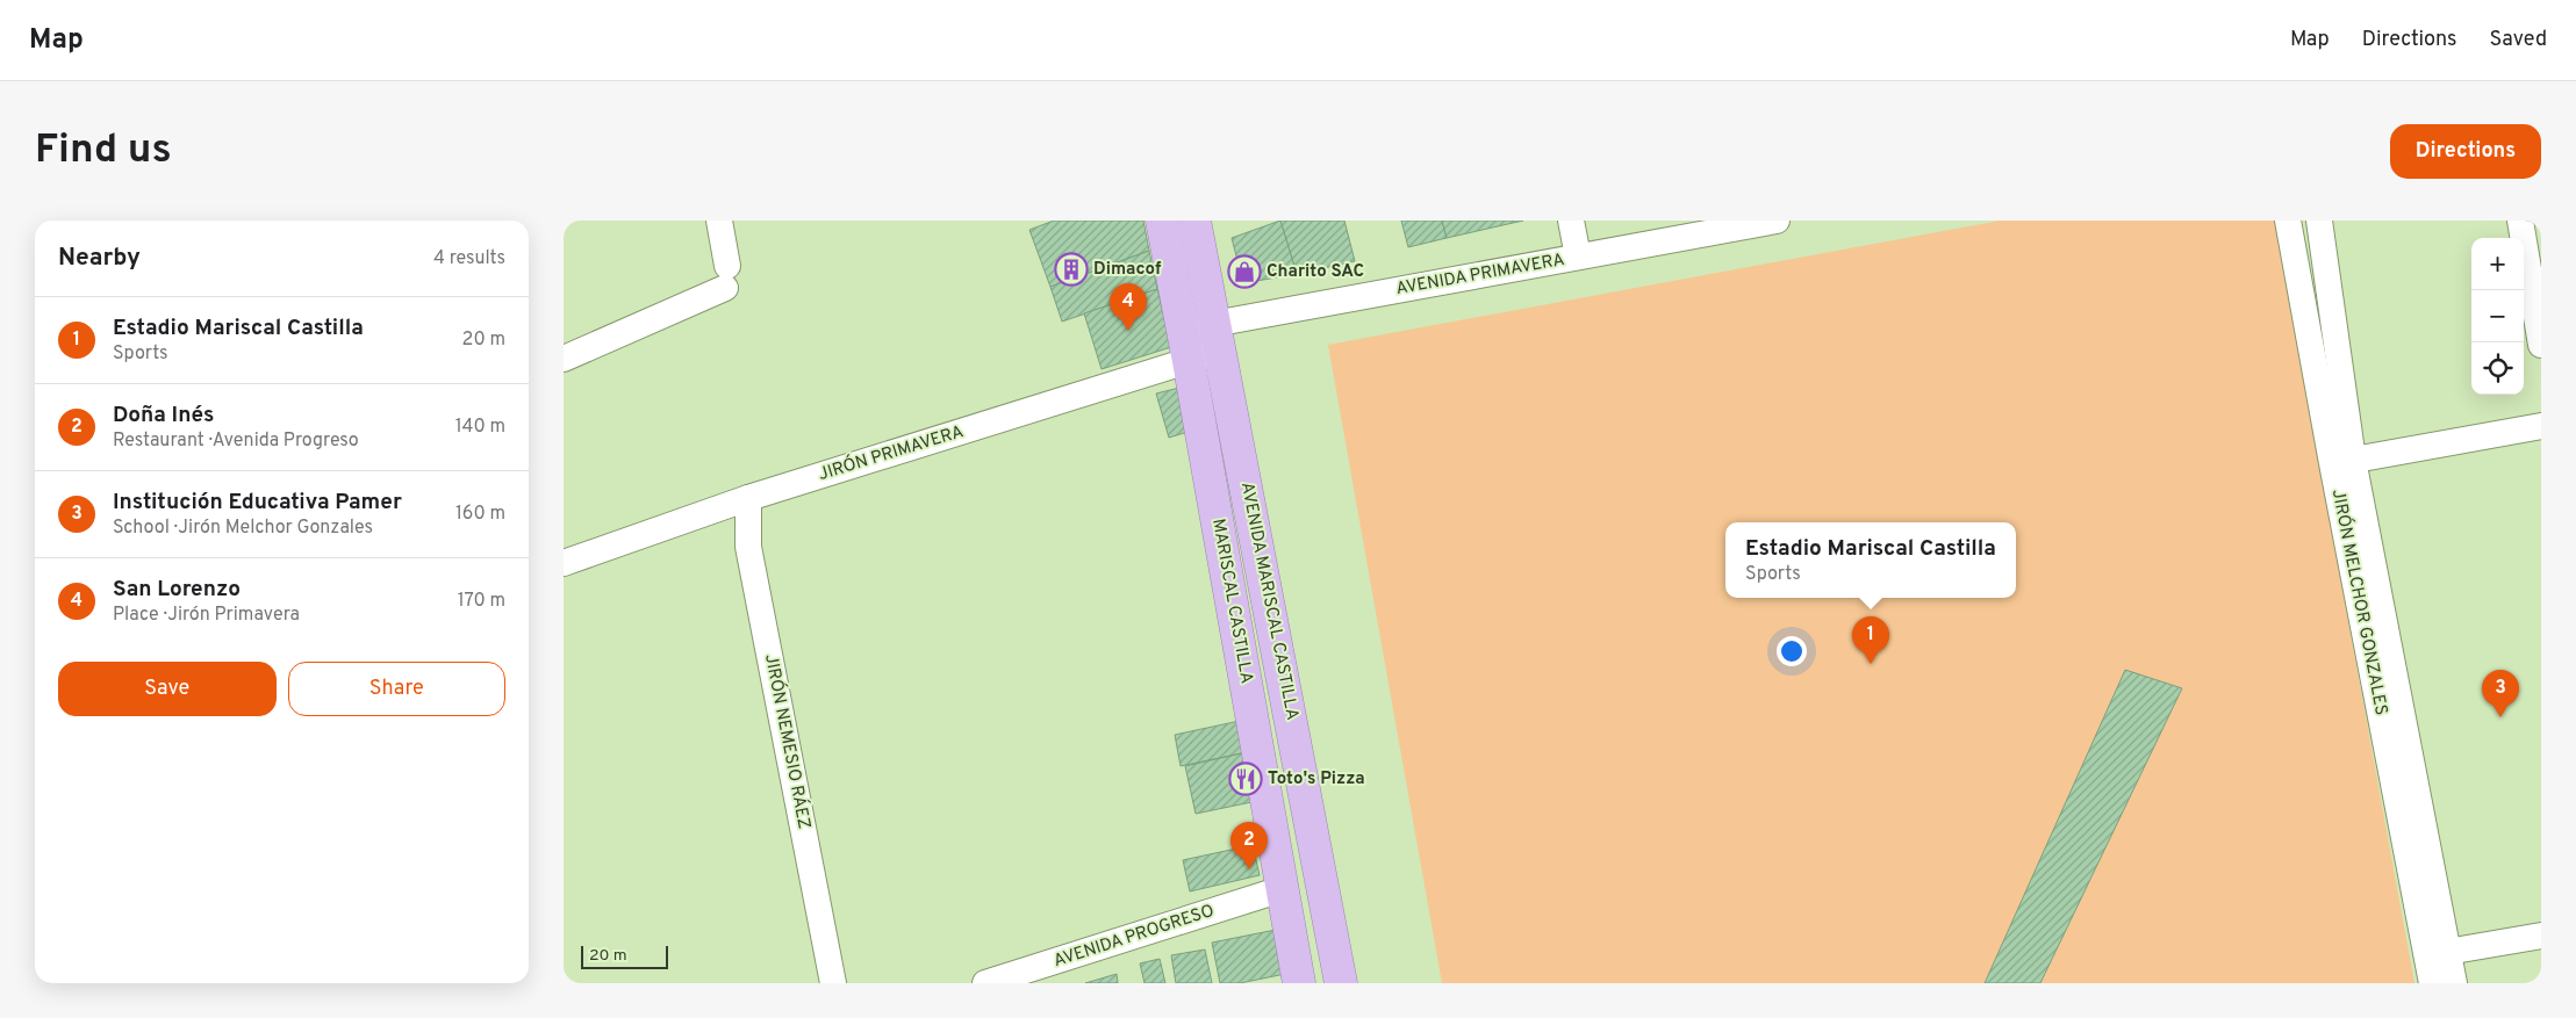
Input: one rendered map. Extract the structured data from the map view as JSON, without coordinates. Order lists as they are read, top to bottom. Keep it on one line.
{"streets":{"highway":["MARISCAL CASTILLA","AVENIDA MARISCAL CASTILLA"],"street":["AVENIDA PRIMAVERA","JIRÓN PRIMAVERA","JIRÓN MELCHOR GONZALES","JIRÓN NEMESIO RÁEZ","AVENIDA PROGRESO"]},"crossings":[["AVENIDA PRIMAVERA","JIRÓN PRIMAVERA"],["AVENIDA PRIMAVERA","MARISCAL CASTILLA"],["AVENIDA PRIMAVERA","AVENIDA MARISCAL CASTILLA"],["JIRÓN PRIMAVERA","MARISCAL CASTILLA"],["JIRÓN PRIMAVERA","AVENIDA MARISCAL CASTILLA"],["JIRÓN PRIMAVERA","JIRÓN NEMESIO RÁEZ"],["MARISCAL CASTILLA","AVENIDA PROGRESO"]],"places":{"building":["Dimacof"],"shop":["Charito SAC"],"restaurant":["Toto's Pizza"]},"scale_bar":"20 m","page":{"header":"Map","nav":["Map","Directions","Saved"],"buttons":["Directions",["Save","Share"]],"title":"Find us","heading":["Nearby","4 results"],"map_buttons":["+","−"],"pins":["4","1","3","2"],"list":[{"mark":"1","name":"Estadio Mariscal Castilla","note":"Sports","value":"20 m"},{"mark":"2","name":"Doña Inés","note":"Restaurant · Avenida Progreso","value":"140 m"},{"mark":"3","name":"Institución Educativa Pamer","note":"School · Jirón Melchor Gonzales","value":"160 m"},{"mark":"4","name":"San Lorenzo","note":"Place · Jirón Primavera","value":"170 m"}],"popup":["Estadio Mariscal Castilla","Sports"],"scale":"20 m"}}
